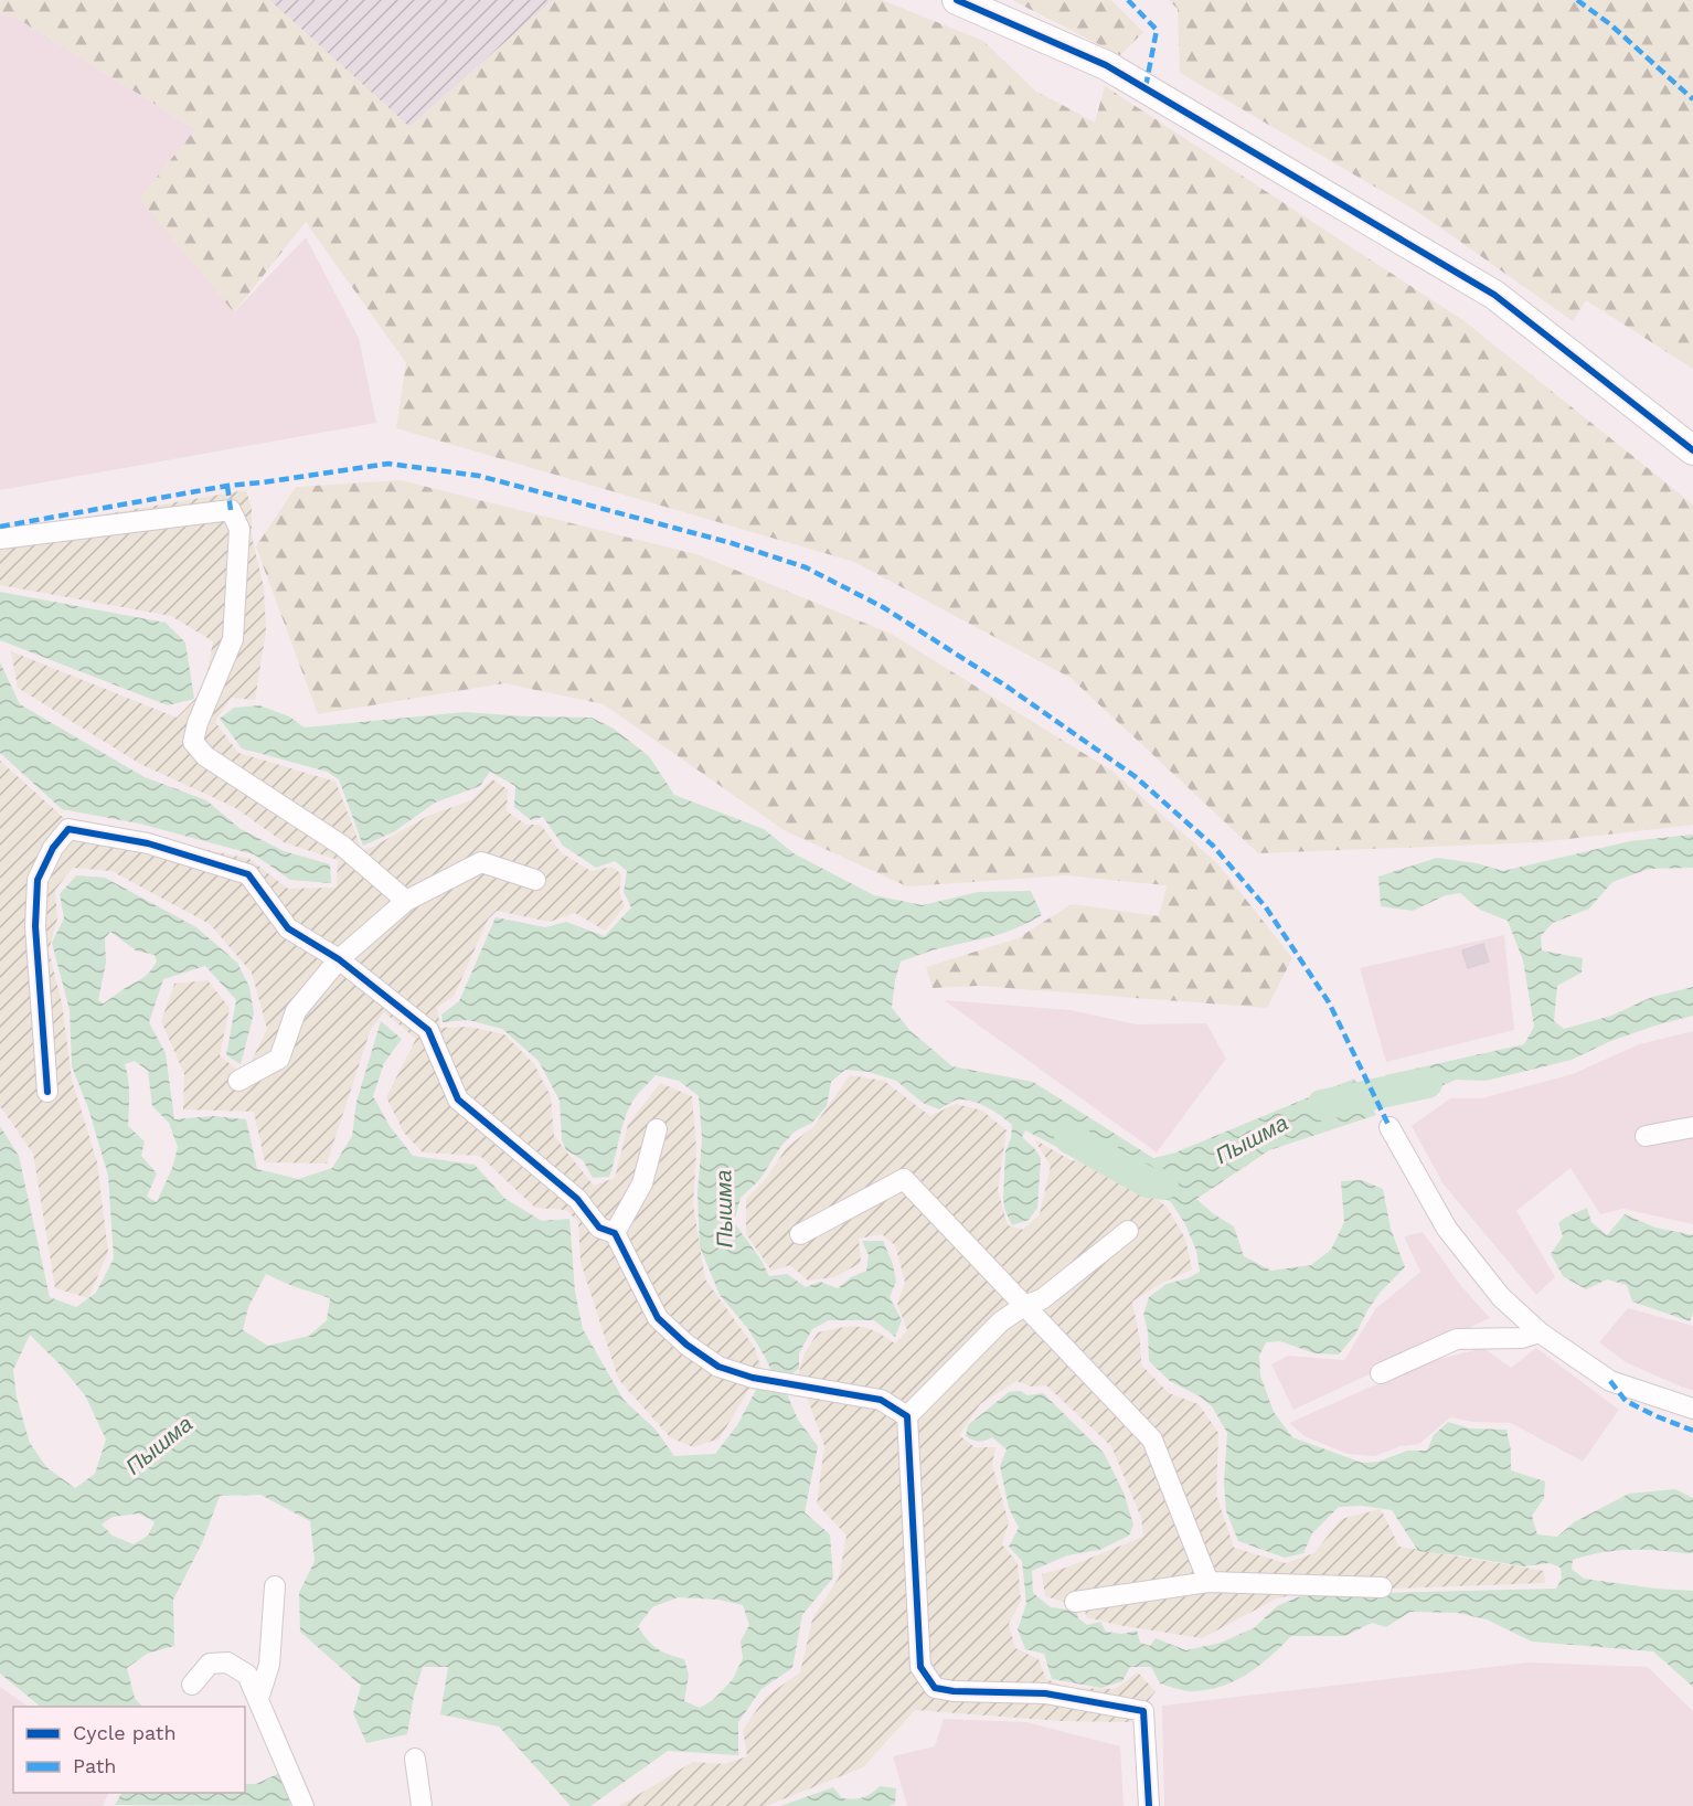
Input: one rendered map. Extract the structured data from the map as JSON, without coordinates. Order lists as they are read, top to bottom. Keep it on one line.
{"water":["Пышма"],"legend":["Cycle path","Path"]}
